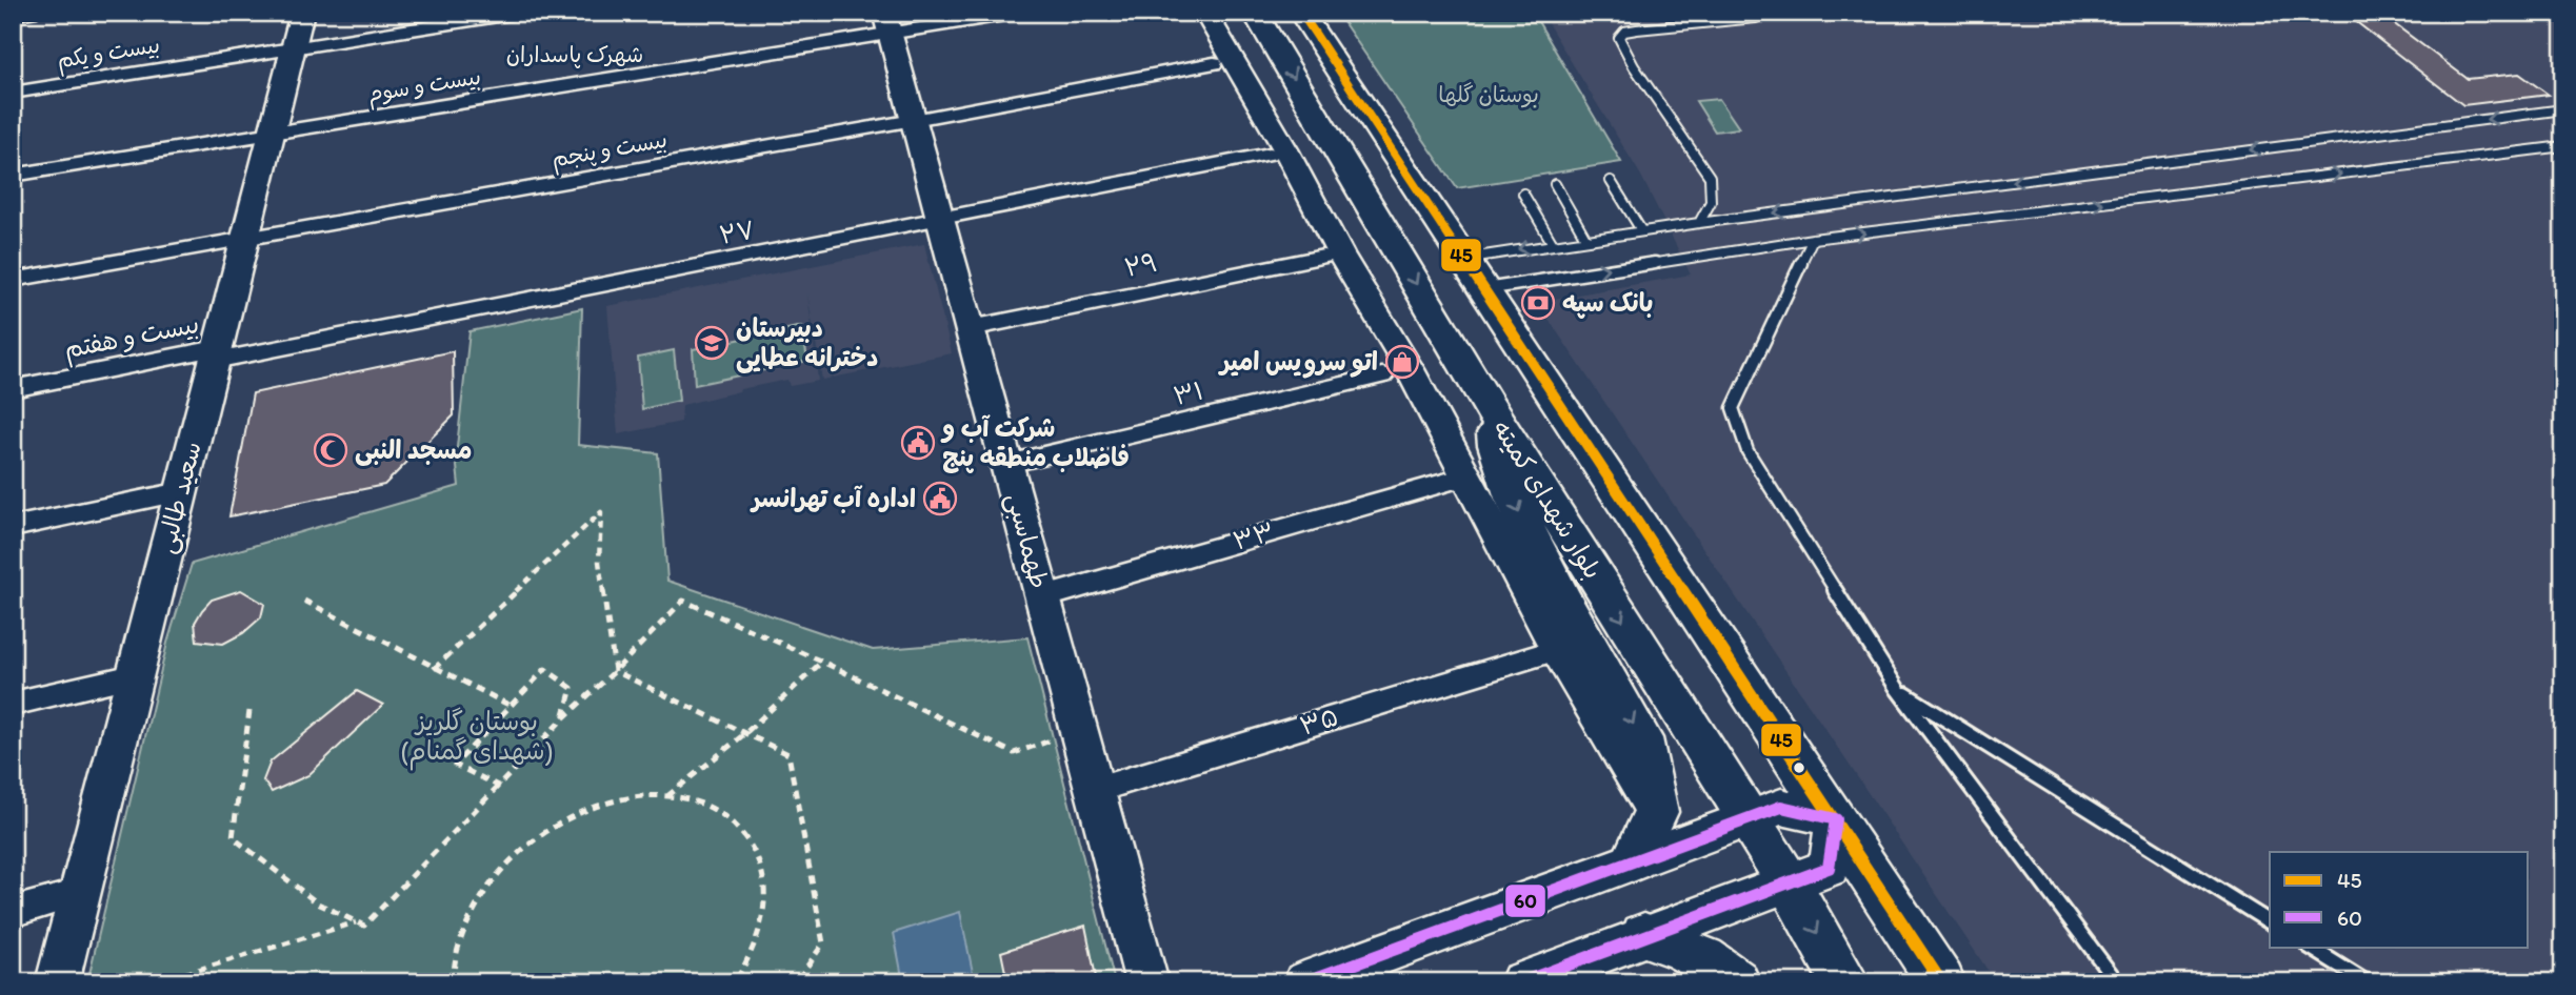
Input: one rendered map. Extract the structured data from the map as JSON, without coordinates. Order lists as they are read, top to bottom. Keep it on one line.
{"streets":{"main road":["بلوار شهدای کمیته"],"street":["بیست و یکم","بیست و سوم","بیست و پنجم","۲۷","۲۹","بیست و هفتم","۳۱","سعید طالبی","۳۳","طهماسبی","۳۵"]},"crossings":[["بیست و یکم","سعید طالبی"],["بیست و سوم","سعید طالبی"],["بیست و سوم","طهماسبی"],["بیست و پنجم","سعید طالبی"],["بیست و پنجم","طهماسبی"],["۲۷","بیست و هفتم"],["۲۷","سعید طالبی"],["۲۷","طهماسبی"],["۲۹","طهماسبی"],["بیست و هفتم","سعید طالبی"],["۳۱","طهماسبی"],["۳۳","طهماسبی"],["طهماسبی","۳۵"]],"districts":["شهرک پاسداران"],"parks":["بوستان گلها","بوستان گلریز (شهدای گمنام)"],"places":{"bank":["بانک سپه"],"school or university":["دبیرستان دخترانه عطایی"],"shop":["اتو سرویس امیر"],"public building":["شرکت آب و فاضلاب منطقه پنج","اداره آب تهرانسر"],"mosque":["مسجد النبی"]},"lines":["transit line 45","transit line 60"],"legend":["45","60"]}
